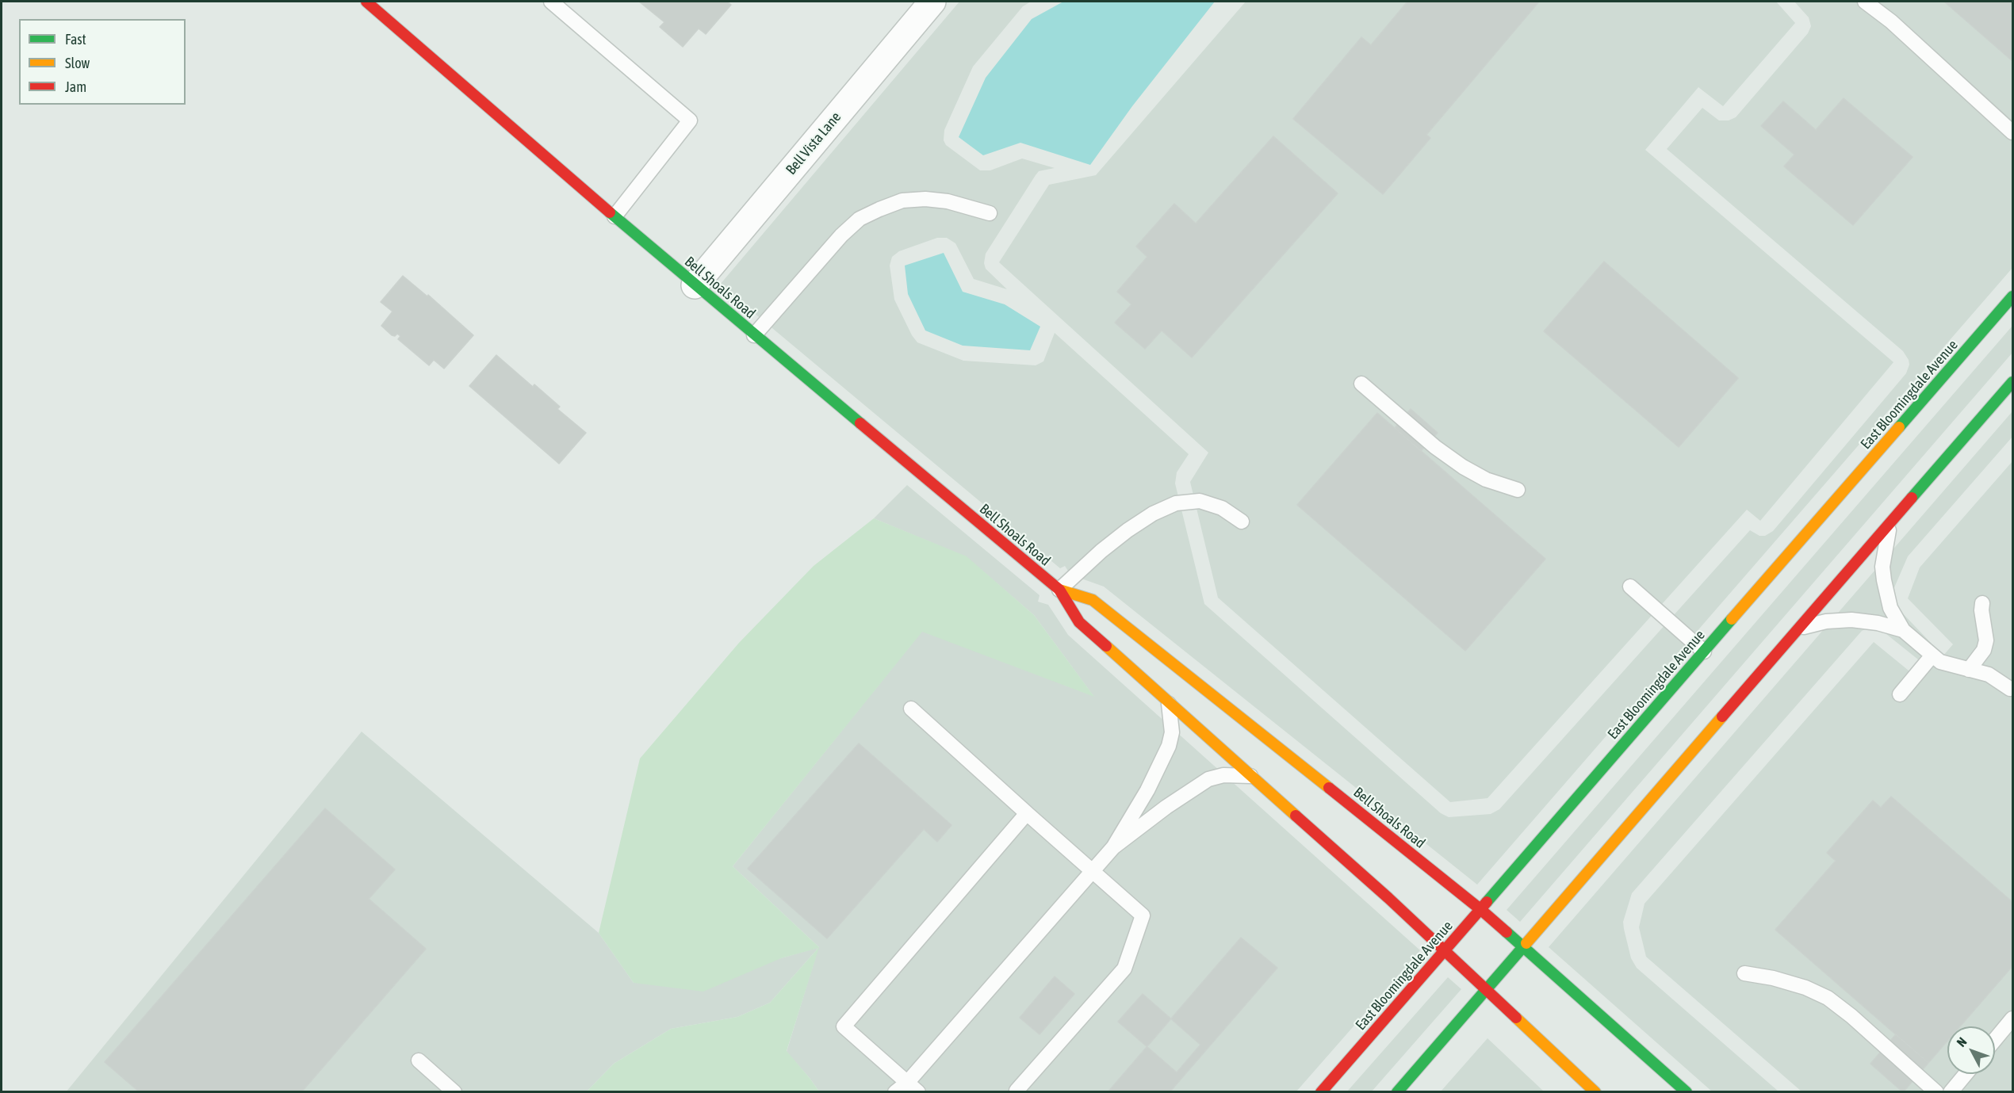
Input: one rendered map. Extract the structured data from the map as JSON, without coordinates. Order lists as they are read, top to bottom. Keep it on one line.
{"streets":{"main road":["Bell Shoals Road","East Bloomingdale Avenue"],"street":["Bell Vista Lane"]},"crossings":[["Bell Vista Lane","Bell Shoals Road"],["Bell Shoals Road","East Bloomingdale Avenue"]],"legend":["Fast","Slow","Jam"],"north":"top left"}
